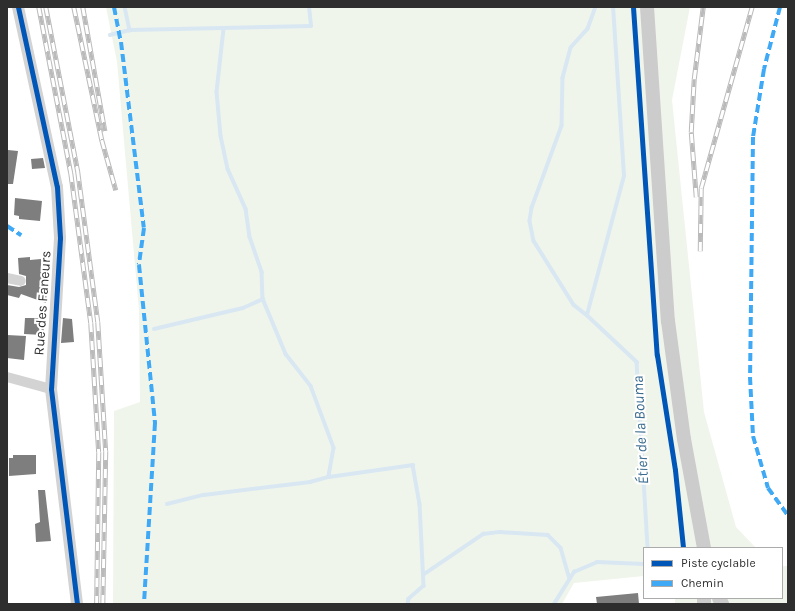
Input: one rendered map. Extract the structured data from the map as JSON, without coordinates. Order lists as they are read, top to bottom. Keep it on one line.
{"streets":{"street":["Rue des Faneurs"]},"water":["Étier de la Bouma"],"legend":["Piste cyclable","Chemin"]}
